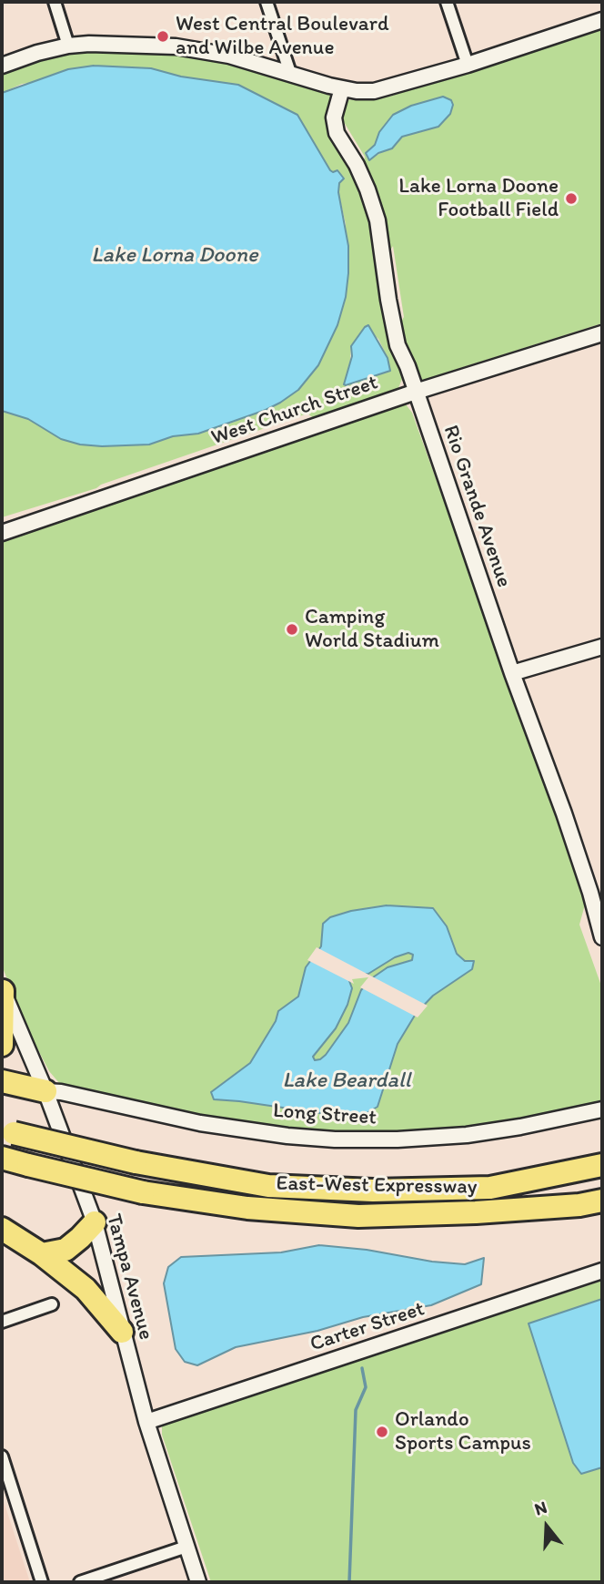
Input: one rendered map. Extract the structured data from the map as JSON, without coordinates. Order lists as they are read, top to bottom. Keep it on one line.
{"streets":{"highway":["East-West Expressway"],"street":["West Church Street","Rio Grande Avenue","Long Street","Tampa Avenue","Carter Street"]},"crossings":[["West Church Street","Rio Grande Avenue"],["Long Street","Tampa Avenue"],["Tampa Avenue","Carter Street"]],"water":["Lake Lorna Doone","Lake Beardall"],"places":["West Central Boulevard and Wilbe Avenue","Lake Lorna Doone Football Field","Camping World Stadium","Orlando Sports Campus"],"north":"top"}
